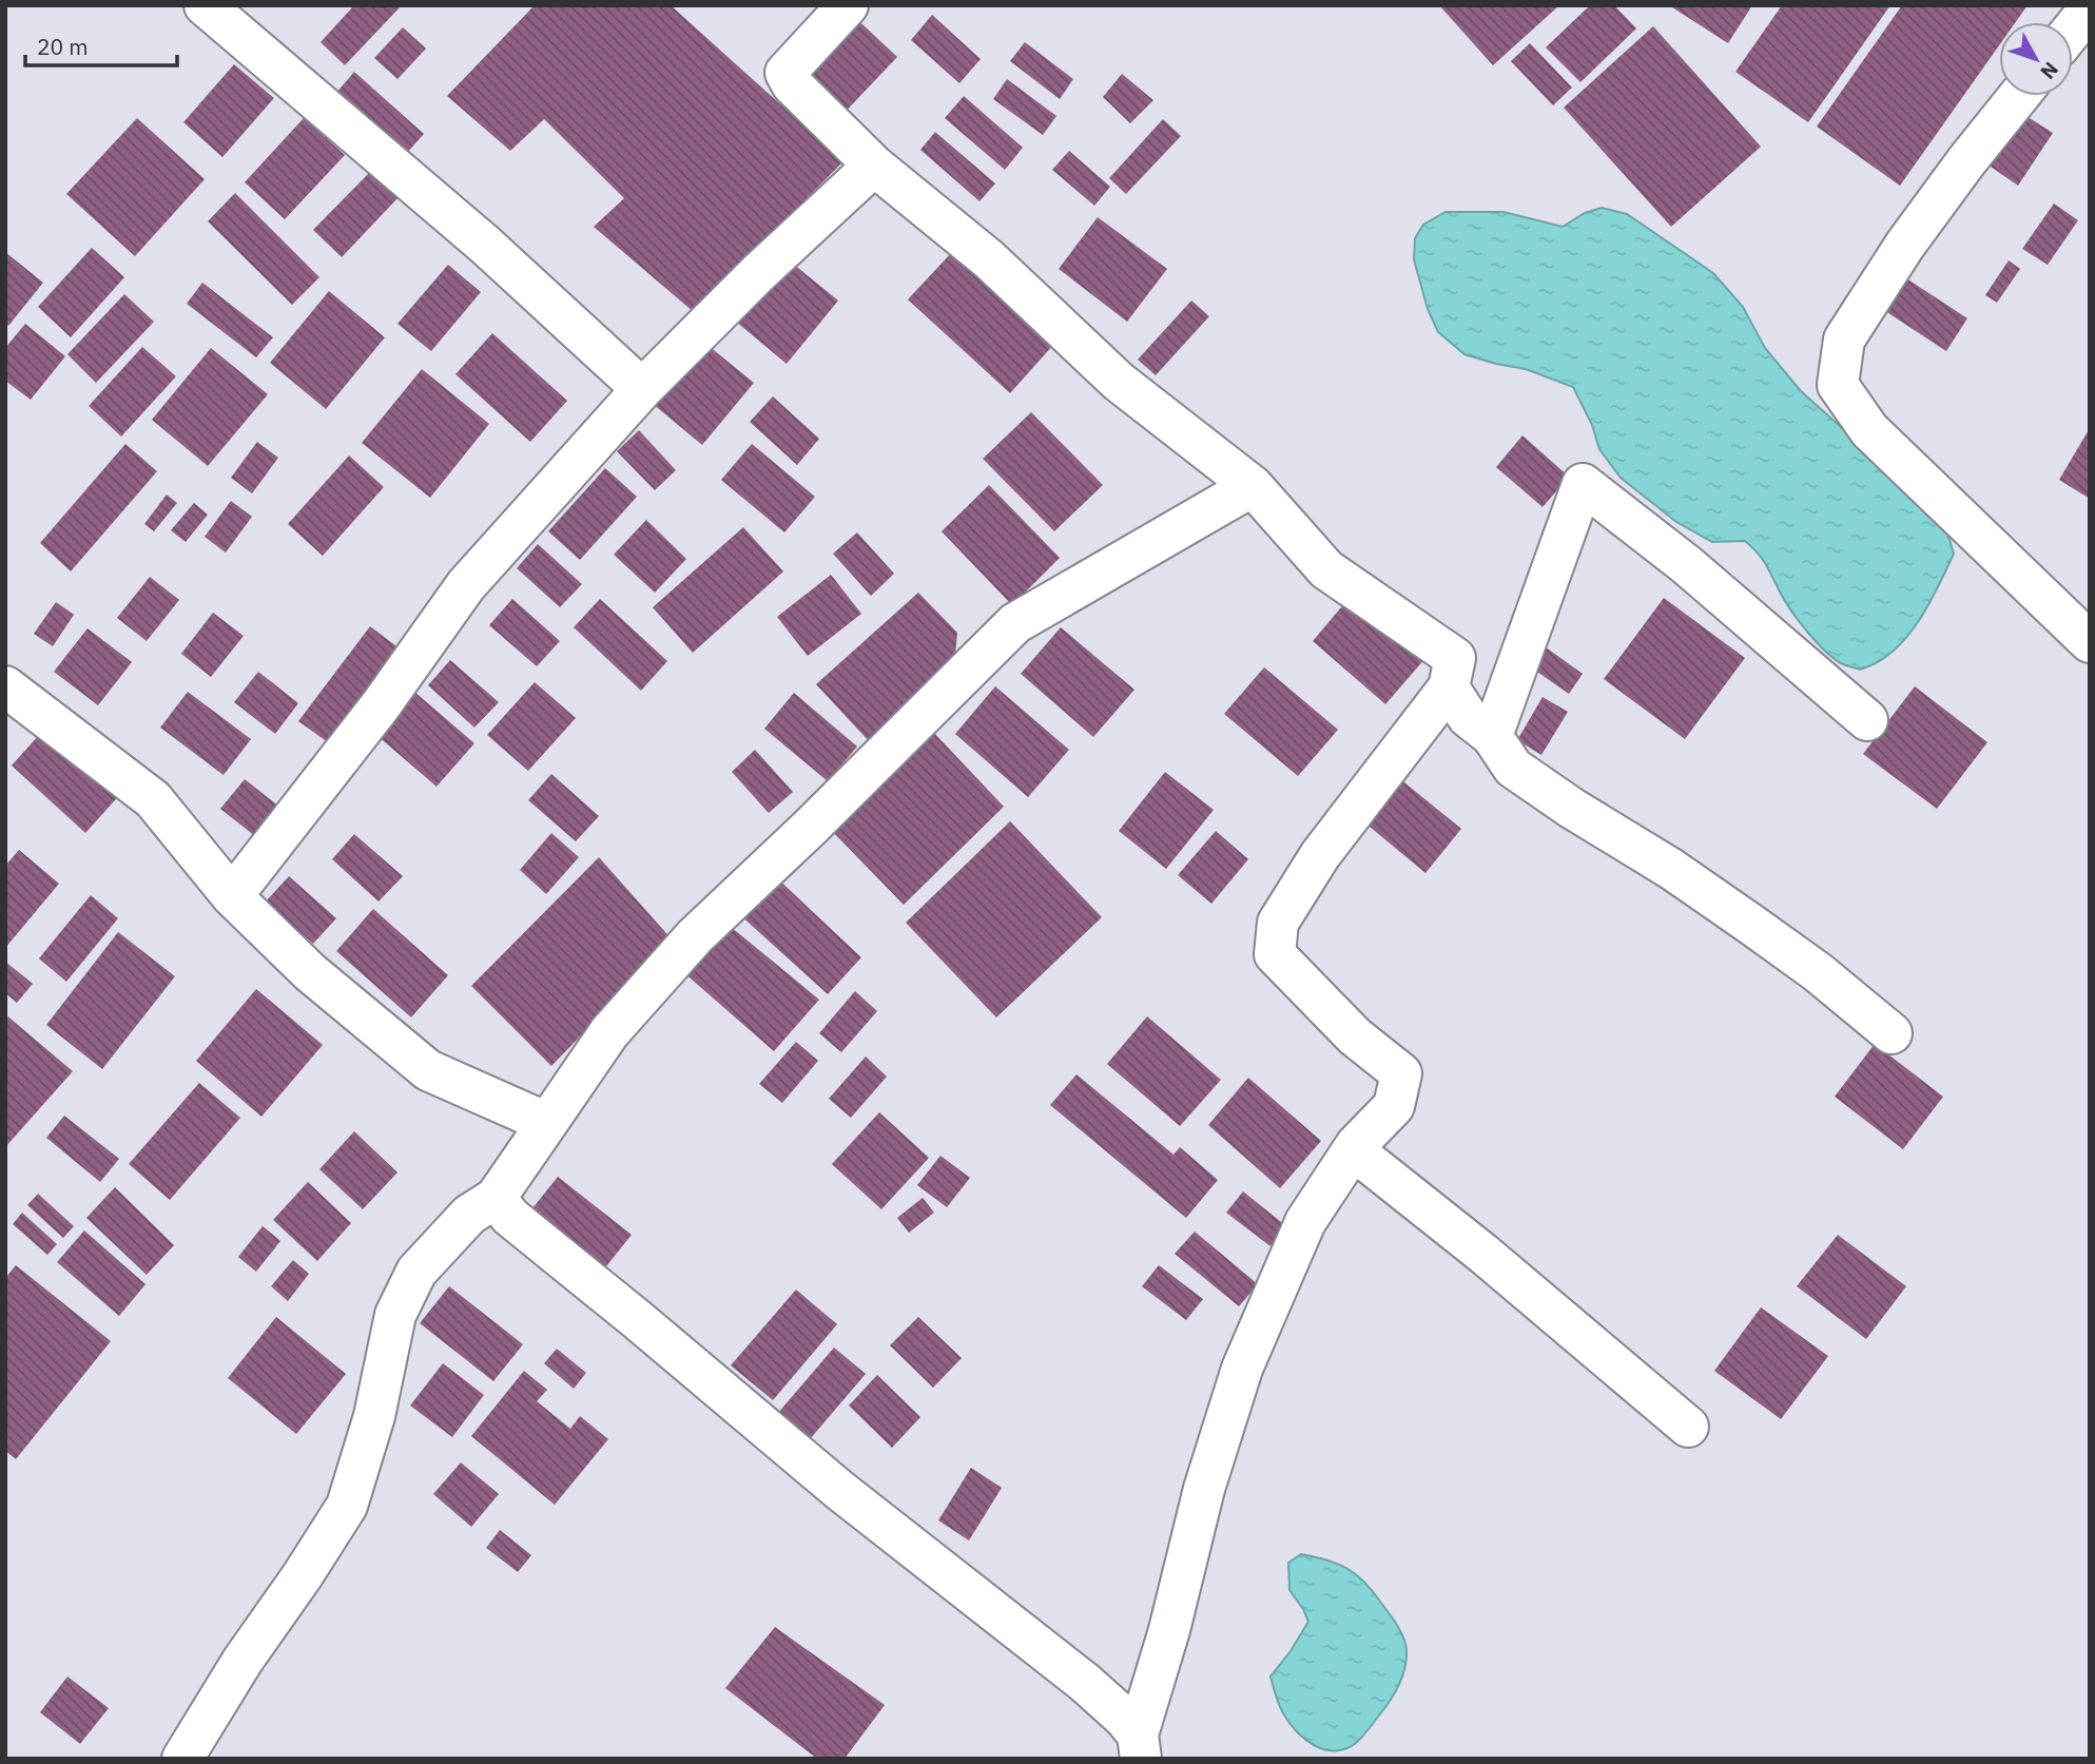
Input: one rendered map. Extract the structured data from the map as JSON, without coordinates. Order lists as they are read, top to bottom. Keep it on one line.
{"scale_bar":"20 m","north":"bottom right"}
